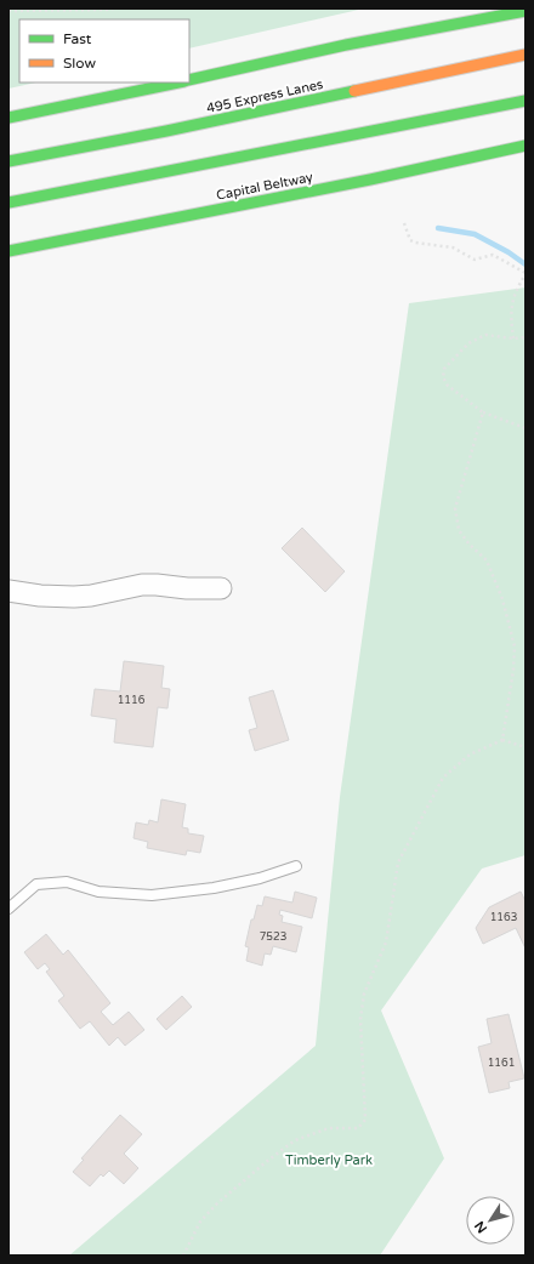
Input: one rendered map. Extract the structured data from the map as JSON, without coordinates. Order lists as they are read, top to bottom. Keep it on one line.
{"streets":{"highway":["495 Express Lanes","Capital Beltway"]},"parks":["Timberly Park"],"house_numbers":["1116","1163","7523","1161"],"legend":["Fast","Slow"],"north":"bottom left"}
